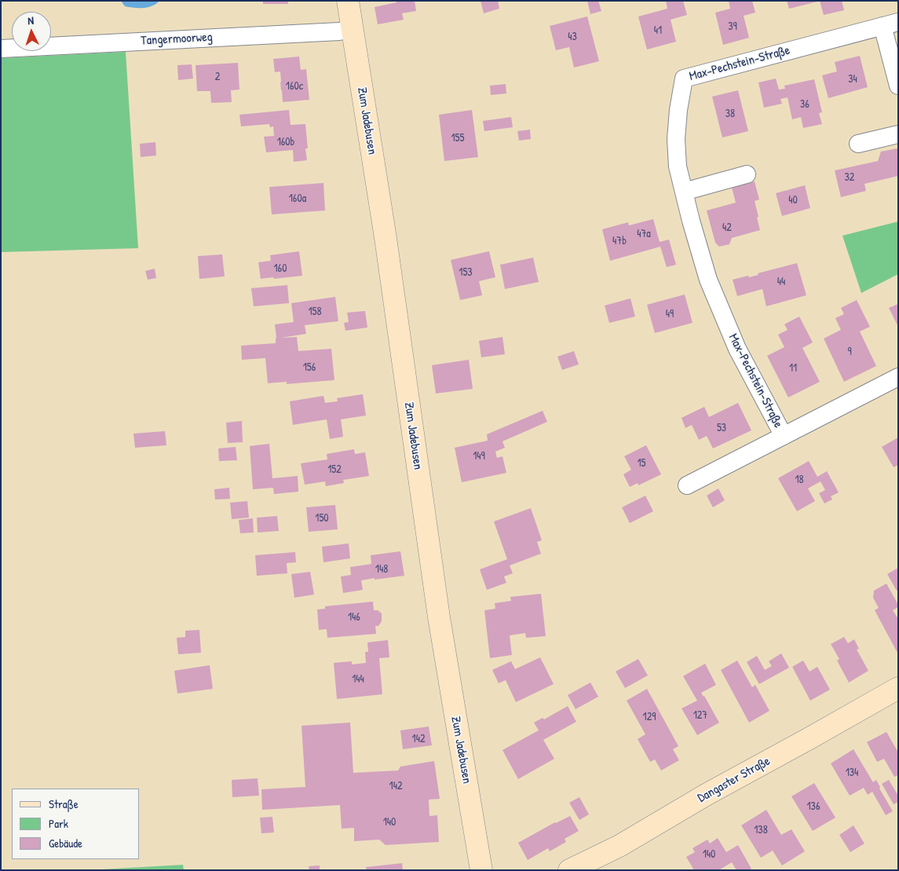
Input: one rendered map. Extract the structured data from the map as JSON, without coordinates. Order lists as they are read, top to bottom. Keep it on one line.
{"streets":{"street":["Tangermoorweg","Max-Pechstein-Straße","Zum Jadebusen","Dangaster Straße"]},"crossings":[["Tangermoorweg","Zum Jadebusen"]],"house_numbers":["39","41","43","2","34","160c","36","38","155","160b","32","160a","40","42","47a","47b","160","153","44","158","49","9","156","11","53","149","15","152","18","150","148","146","144","127","129","142","134","142","136","140","138","140"],"legend":["Straße","Park","Gebäude"],"north":"top"}
